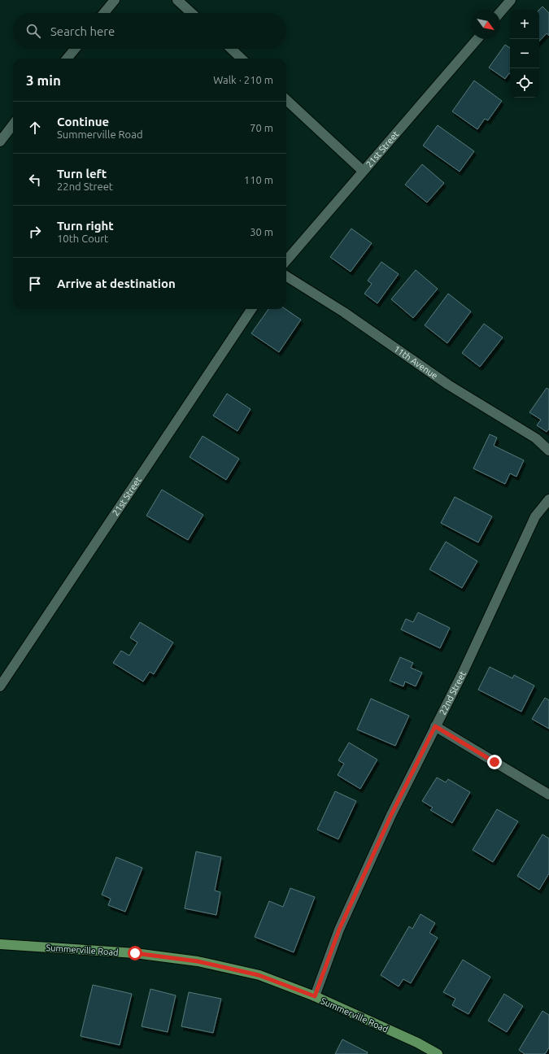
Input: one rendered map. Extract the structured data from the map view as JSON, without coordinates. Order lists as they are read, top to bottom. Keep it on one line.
{"streets":{"main road":["Summerville Road"],"street":["21st Street","11th Avenue","22nd Street"]},"crossings":[["22nd Street","Summerville Road"]],"north":"bottom right","page":{"map_buttons":["+","−"],"search":"Search here","heading":["3 min","Walk · 210 m"],"list":[["Continue","Summerville Road","70 m"],["Turn left","22nd Street","110 m"],["Turn right","10th Court","30 m"],"Arrive at destination"]}}
